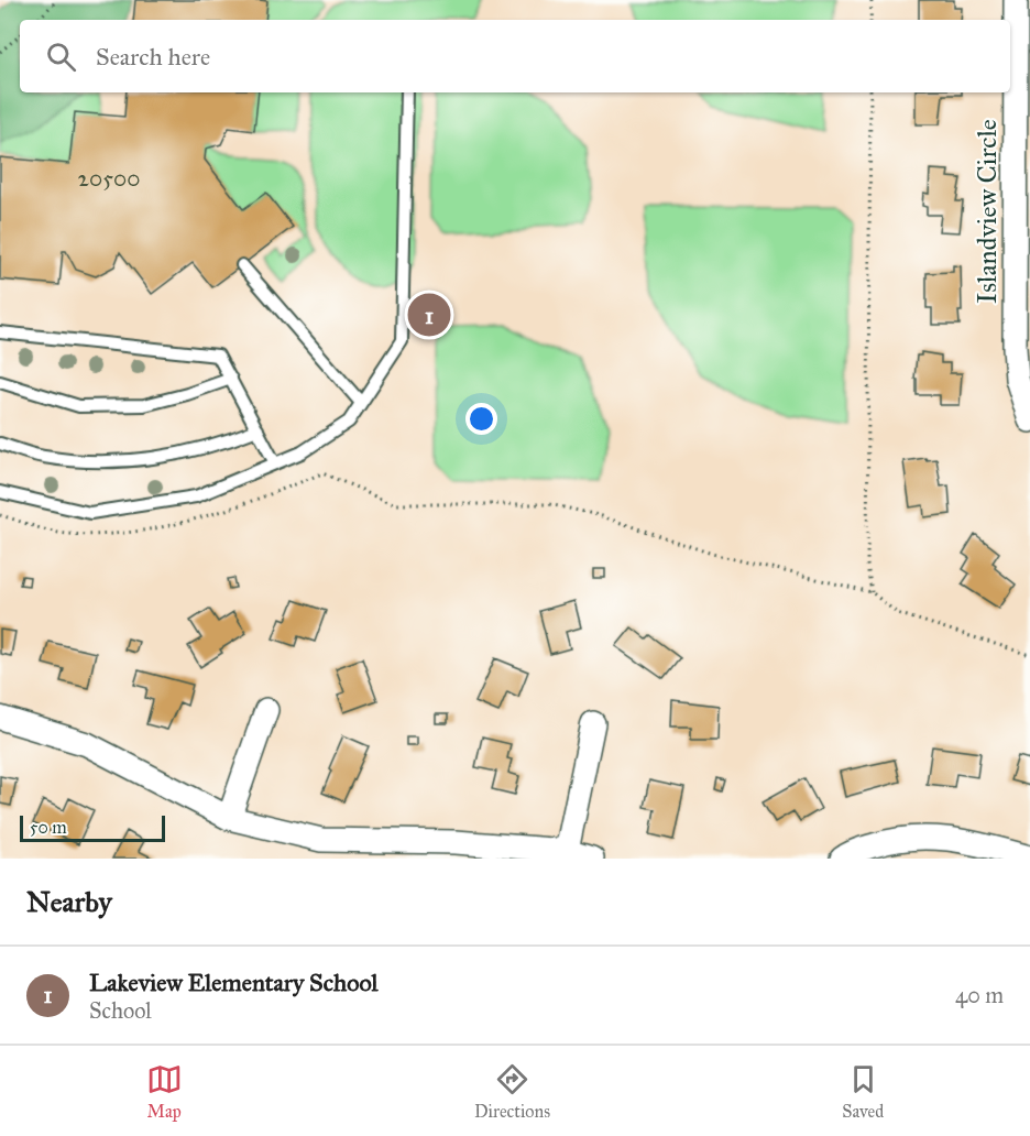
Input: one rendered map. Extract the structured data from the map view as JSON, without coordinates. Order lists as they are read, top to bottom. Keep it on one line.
{"streets":{"street":["Islandview Circle"]},"house_numbers":["20500"],"scale_bar":"50 m","page":{"search":"Search here","pins":"1","scale":"50 m","heading":"Nearby","list":[{"mark":"1","name":"Lakeview Elementary School","note":"School","value":"40 m"}],"nav":["Map","Directions","Saved"]}}
